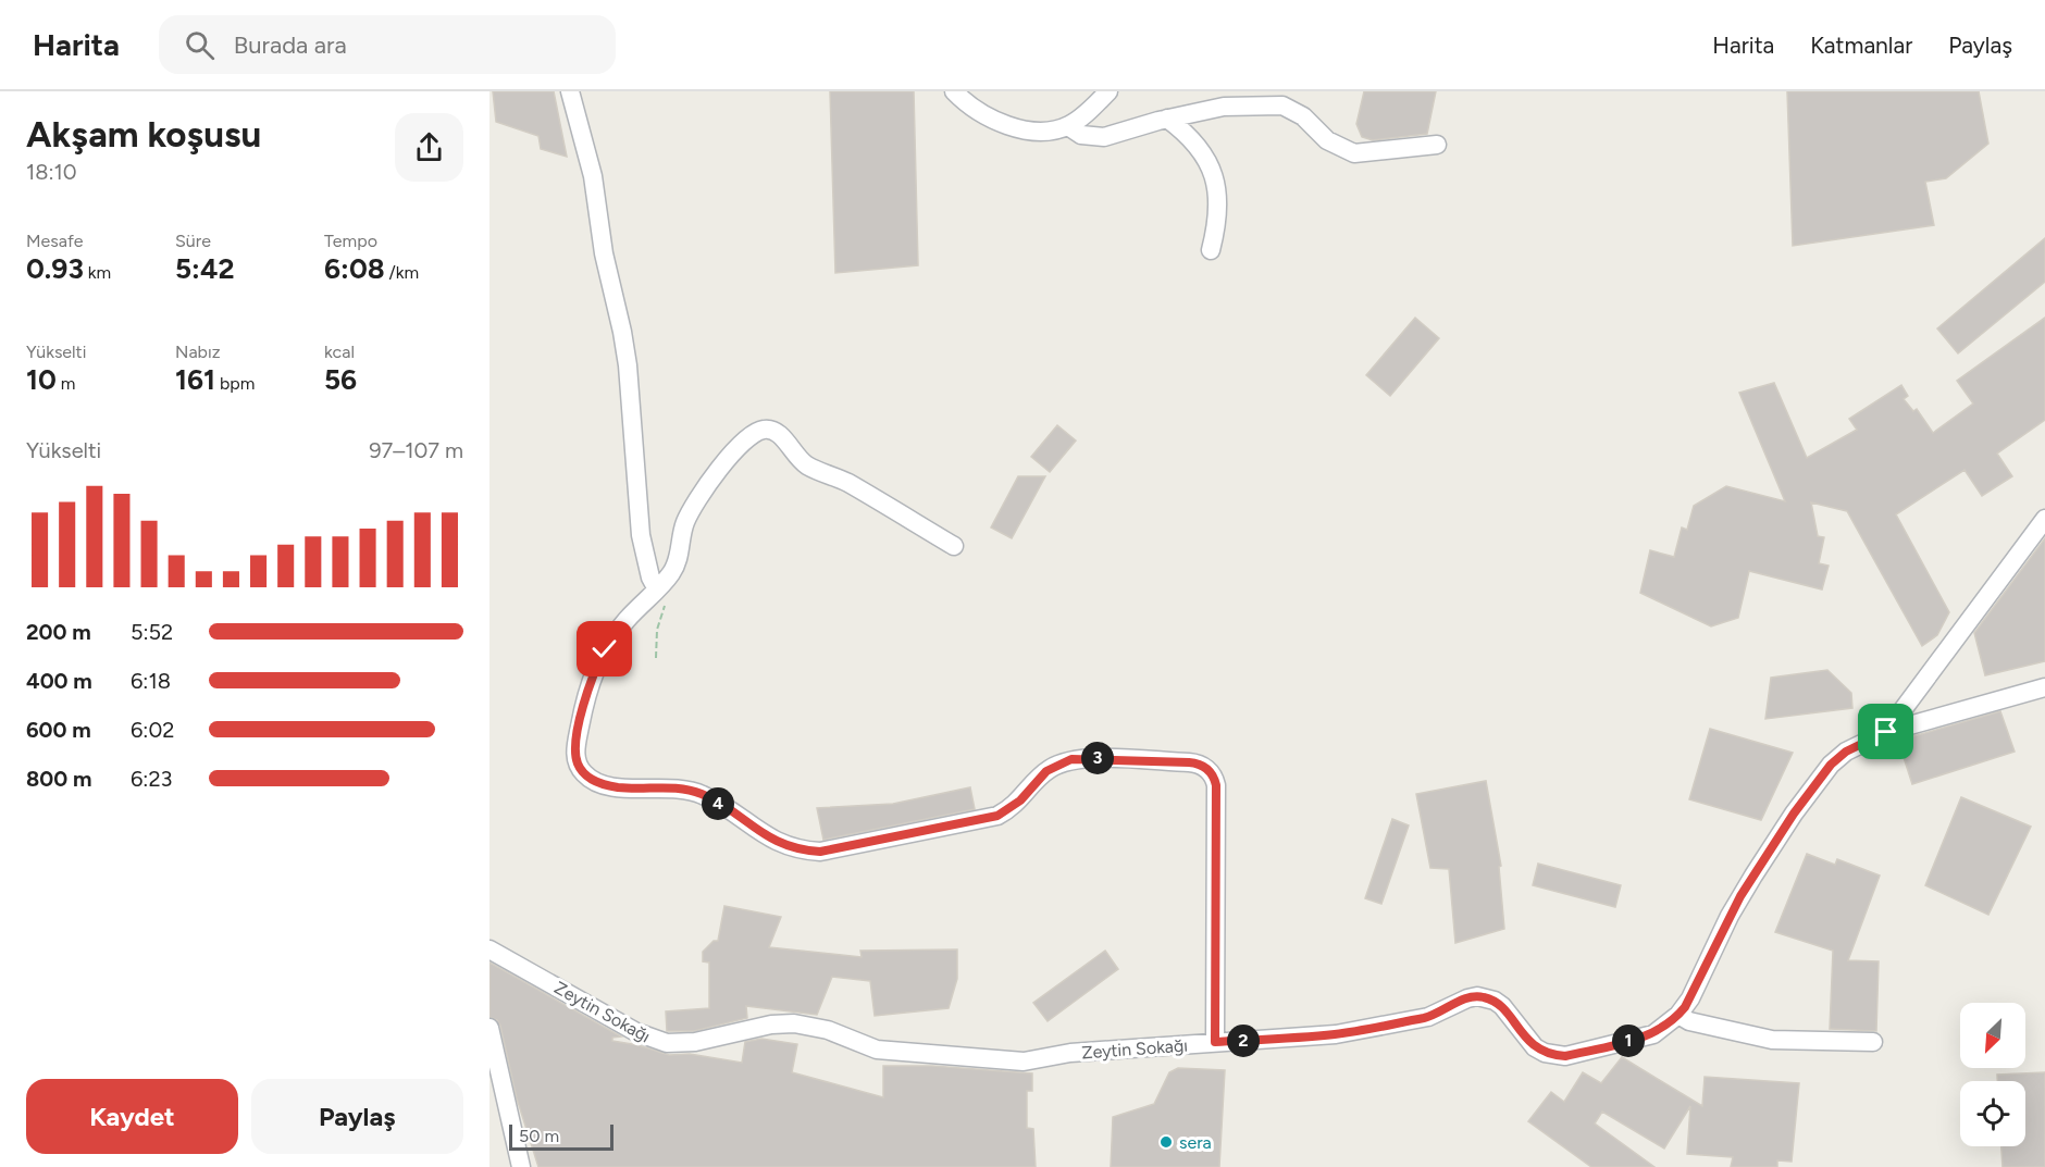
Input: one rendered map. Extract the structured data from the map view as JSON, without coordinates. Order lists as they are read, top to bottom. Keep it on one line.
{"streets":{"street":["Zeytin Sokağı"]},"places":["sera"],"scale_bar":"50 m","north":"bottom left","page":{"header":"Harita","search":"Burada ara","nav":["Harita","Katmanlar","Paylaş"],"heading":["Akşam koşusu","18:10"],"stats":[["Mesafe","0.93 km"],["Süre","5:42"],["Tempo","6:08 /km"],["Yükselti","10 m"],["Nabız","161 bpm"],["kcal","56"]],"chart":["Yükselti","97–107 m"],"list":[{"name":"200 m","note":"5:52"},{"name":"400 m","note":"6:18"},{"name":"600 m","note":"6:02"},{"name":"800 m","note":"6:23"}],"pins":["3","4","1","2"],"buttons":["Kaydet","Paylaş"],"scale":"50 m"}}
